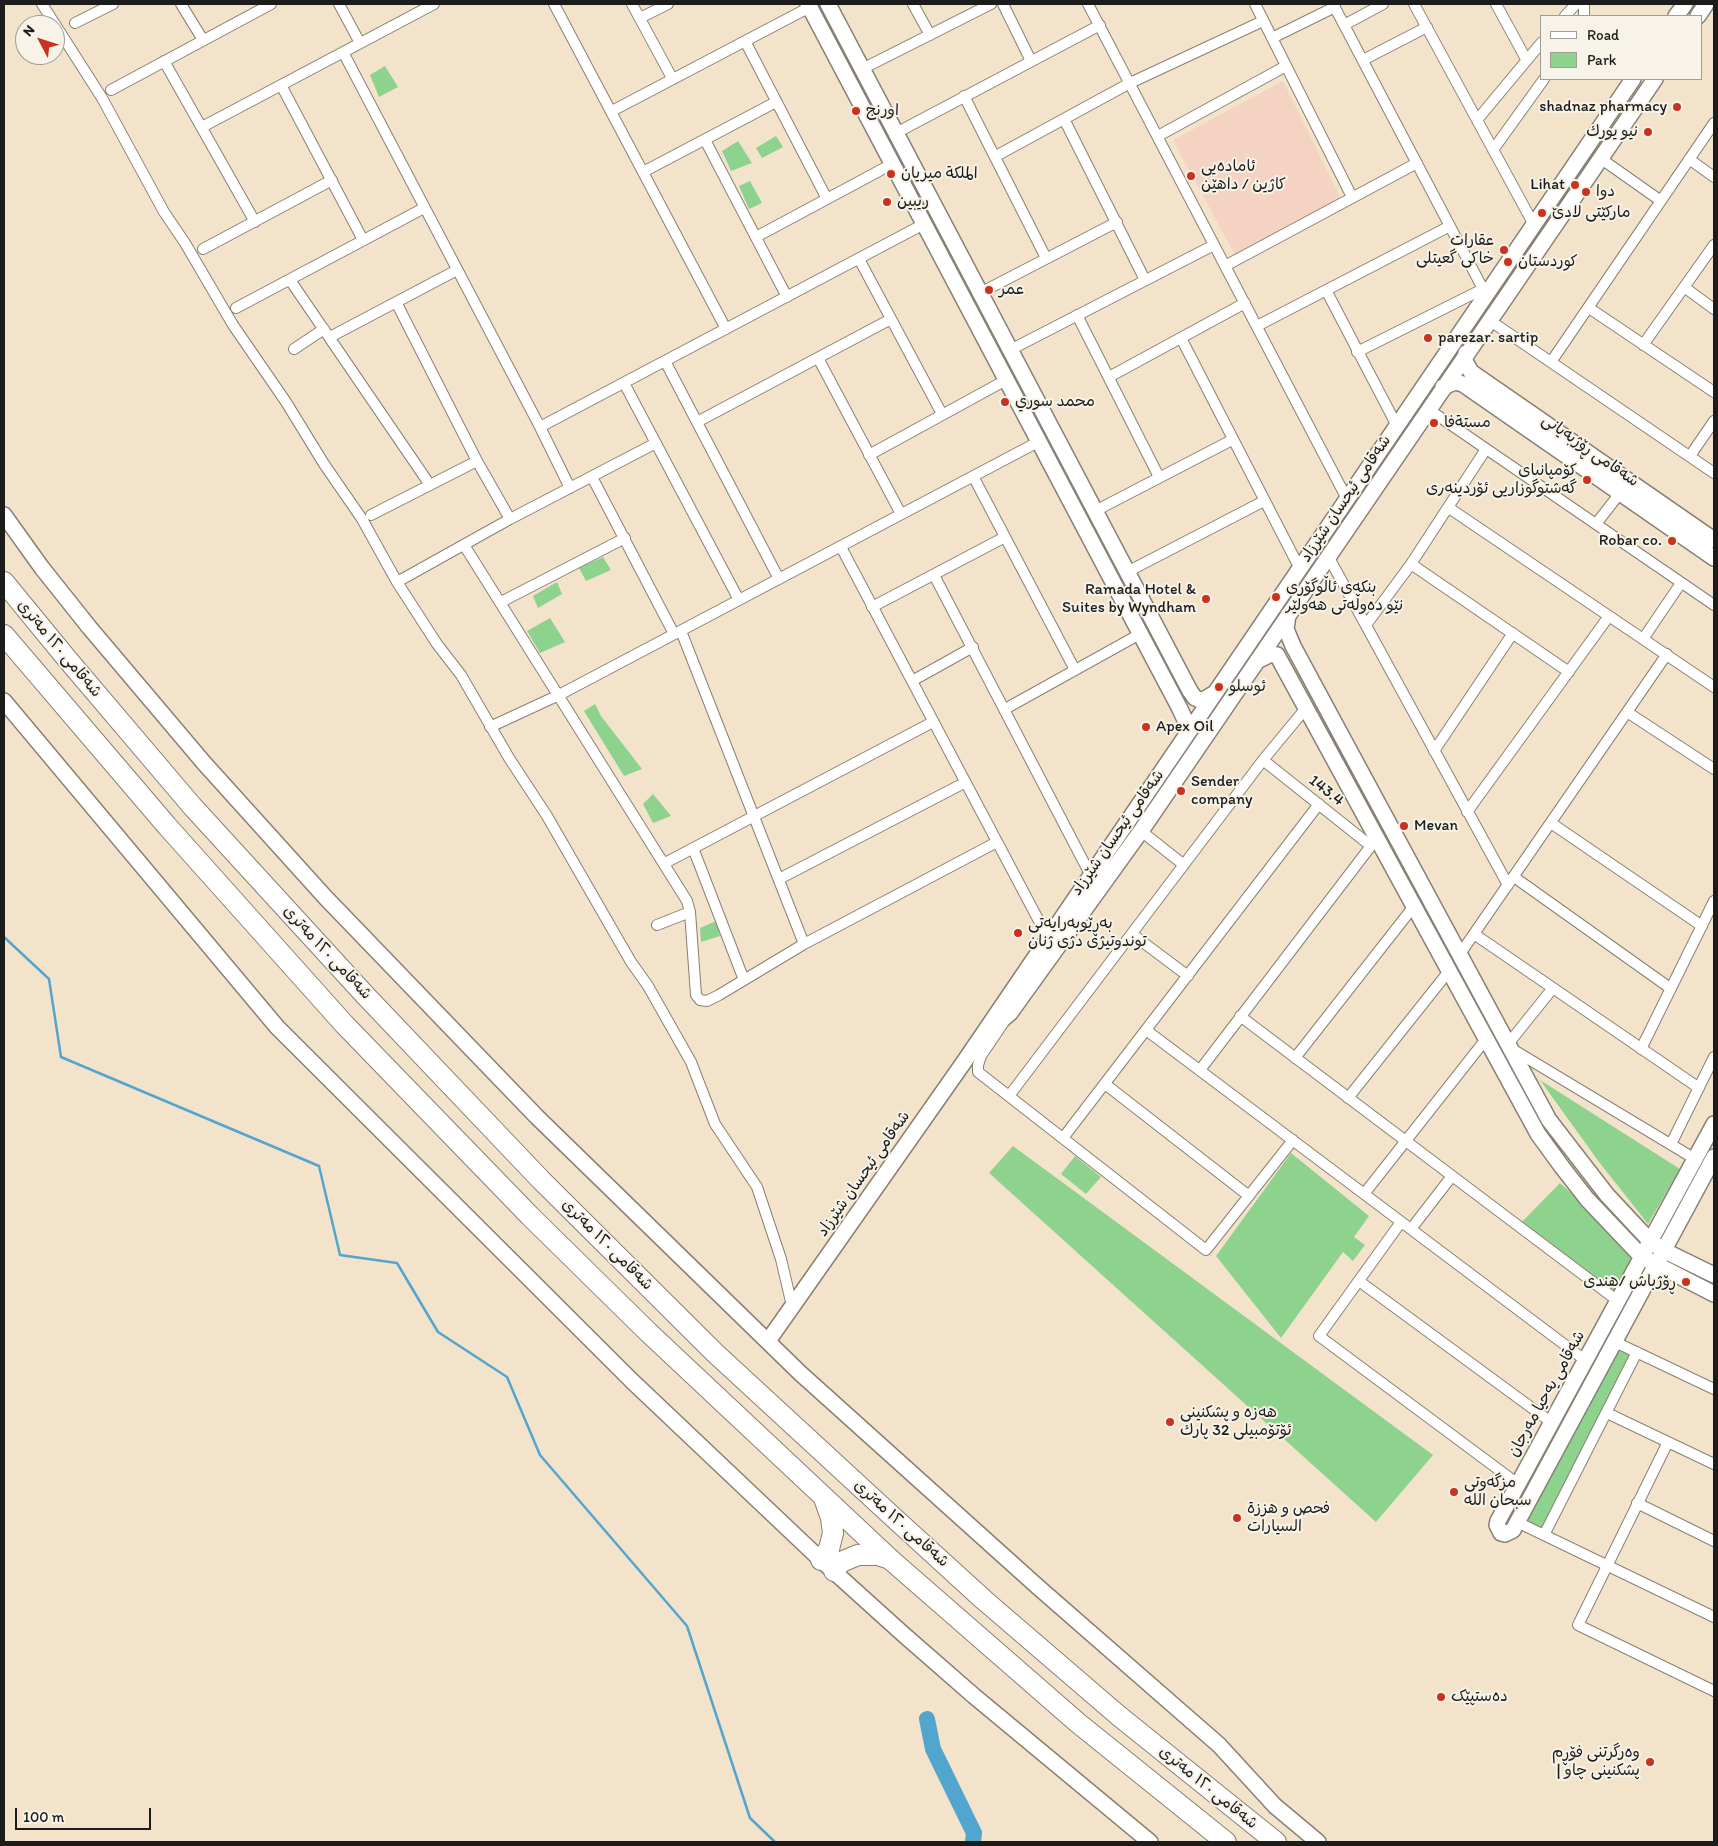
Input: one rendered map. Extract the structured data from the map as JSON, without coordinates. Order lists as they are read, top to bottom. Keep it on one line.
{"streets":{"highway":["شەقامی ١٢٠ مەتری"],"street":["شەقامی ڕۆژبەیانی","شەقامی ئیحسان شێرزاد","143.4","شەقامی یەحیا مەرجان"]},"places":["shadnaz pharmacy","اورنج","نيو يورك","الملكة ميريان","ئامادەيی کاژين / داهێن","Lihat","دوا","ريبين","مارکێتی لادێ","عقارات خاكى گعیتلى","كوردستان","عمر","parezar. sartip","محمد سوري","مستةفا","کۆمپانیای گەشتوگوزاریی ئۆردینەری","Robar co.","بنکەی ئاڵوگۆڕی نێو دەوڵەتی هەولێر","Ramada Hotel & Suites by Wyndham","ئوسلو","Apex Oil","Sender company","Mevan","بەڕێوبەرایەتی توندوتیژی دژی ژنان","ڕۆژباش /ھندی","هه‌زه‌ و پشكنینی ئۆتۆمبیلی 32 پارك","مزگەوتی سبحان اللە","فحص و هززة السيارات","دەستپێک","وەرگرتنی فۆڕم | پشکنینی چاو"],"legend":["Road","Park"],"scale_bar":"100 m","north":"top left"}
